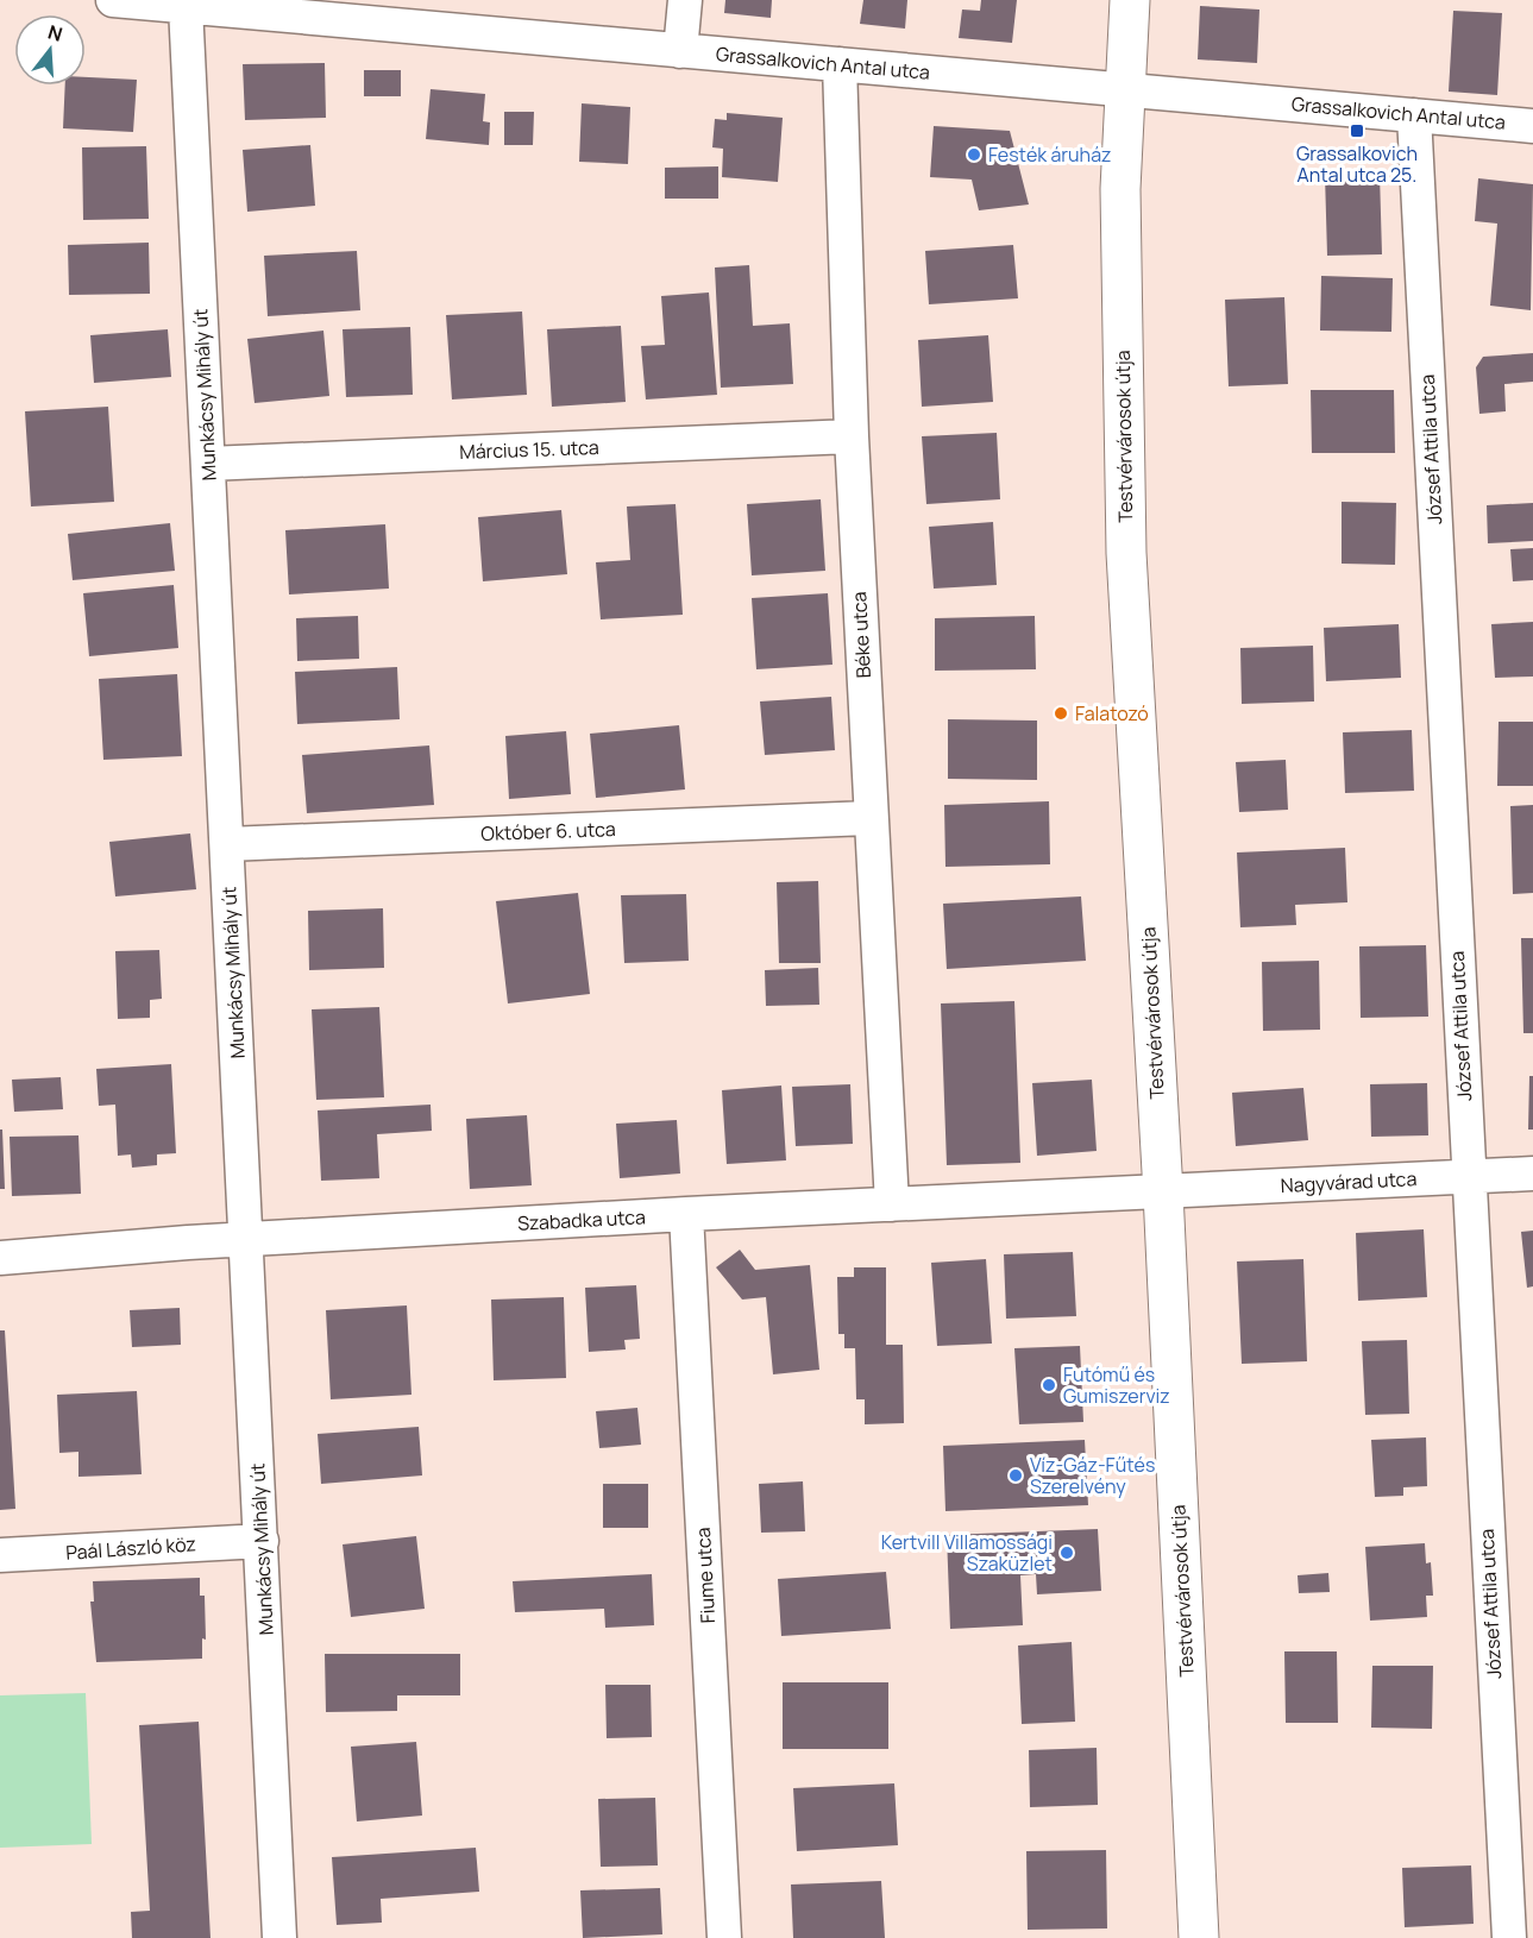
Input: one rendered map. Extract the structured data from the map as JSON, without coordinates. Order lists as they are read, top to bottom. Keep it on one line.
{"streets":{"street":["Grassalkovich Antal utca","Munkácsy Mihály út","Testvérvárosok útja","Március 15. utca","József Attila utca","Béke utca","Október 6. utca","Nagyvárad utca","Szabadka utca","Paál László köz","Fiume utca"]},"crossings":[["Grassalkovich Antal utca","Munkácsy Mihály út"],["Grassalkovich Antal utca","Testvérvárosok útja"],["Grassalkovich Antal utca","József Attila utca"],["Grassalkovich Antal utca","Béke utca"],["Munkácsy Mihály út","Március 15. utca"],["Munkácsy Mihály út","Október 6. utca"],["Munkácsy Mihály út","Szabadka utca"],["Munkácsy Mihály út","Paál László köz"],["Testvérvárosok útja","Nagyvárad utca"],["Testvérvárosok útja","Szabadka utca"],["Március 15. utca","Béke utca"],["József Attila utca","Nagyvárad utca"],["Béke utca","Október 6. utca"],["Béke utca","Szabadka utca"],["Nagyvárad utca","Szabadka utca"],["Szabadka utca","Fiume utca"]],"places":{"transit":["Grassalkovich Antal utca 25."],"other":["Festék áruház","Falatozó","Futómű és Gumiszerviz","Víz-Gáz-Fűtés Szerelvény","Kertvill Villamossági Szaküzlet"]},"north":"top"}
